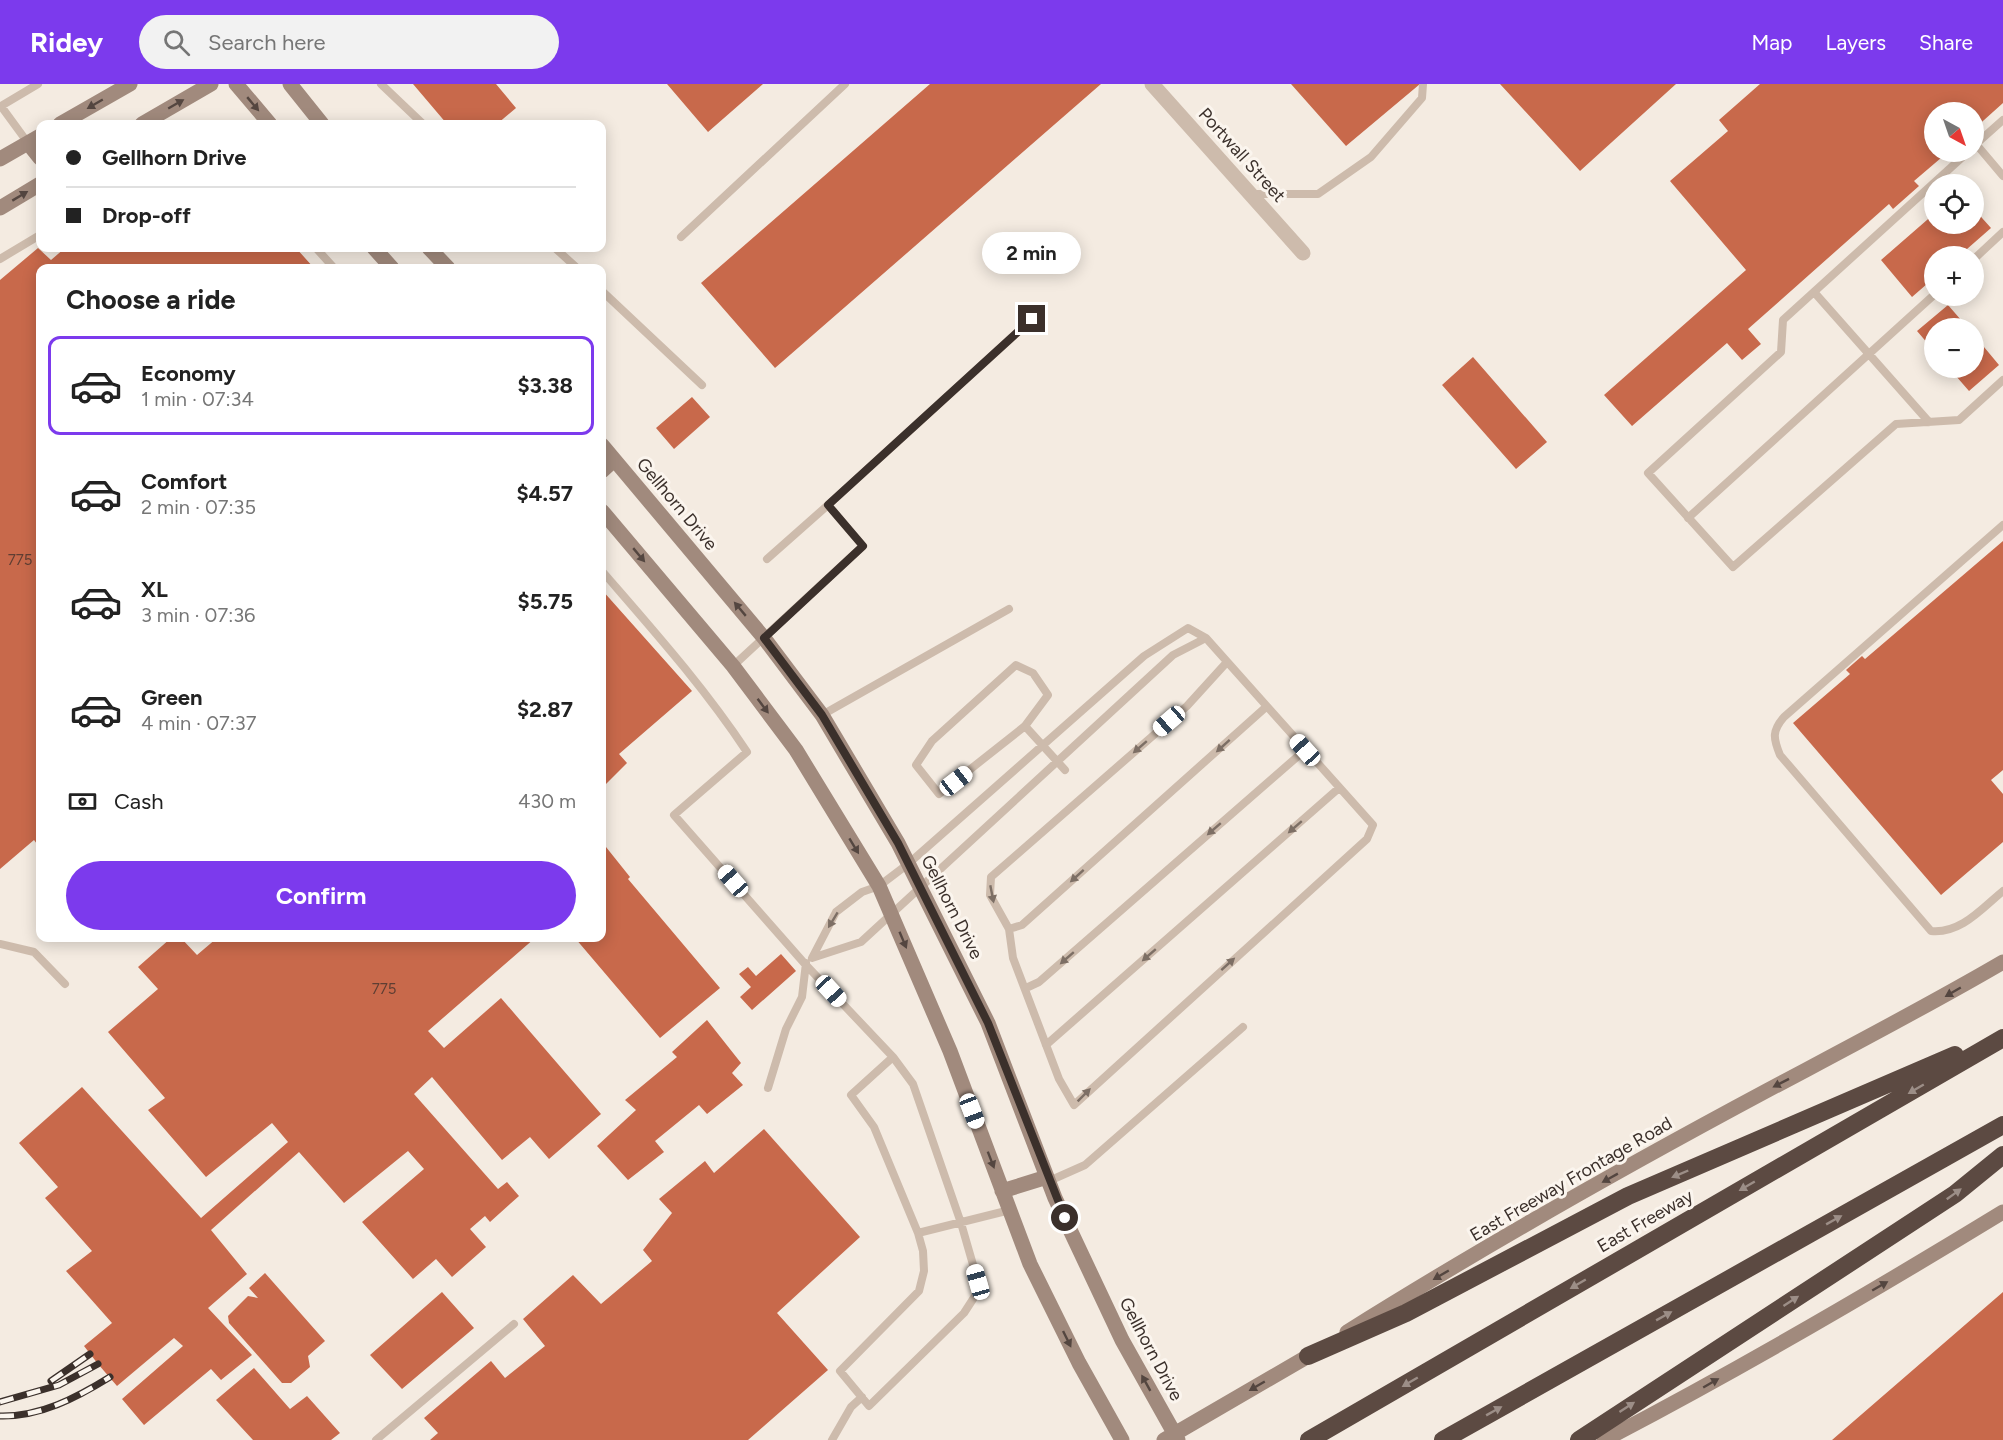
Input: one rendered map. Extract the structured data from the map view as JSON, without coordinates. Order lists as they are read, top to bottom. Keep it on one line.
{"streets":{"highway":["East Freeway"],"main road":["Gellhorn Drive","East Freeway Frontage Road"],"street":["Portwall Street"]},"crossings":[["Gellhorn Drive","East Freeway Frontage Road"]],"one_way":["East Freeway Frontage Road"],"house_numbers":["775","775"],"north":"bottom right","page":{"header":"Ridey","search":"Search here","nav":["Map","Layers","Share"],"map_buttons":["+","−"],"banner":["Gellhorn Drive","Drop-off"],"bubble":"2 min","heading":"Choose a ride","list":[{"name":"Economy","note":"1 min · 07:34","value":"$3.38"},{"name":"Comfort","note":"2 min · 07:35","value":"$4.57"},{"name":"XL","note":"3 min · 07:36","value":"$5.75"},{"name":"Green","note":"4 min · 07:37","value":"$2.87"}],"pay":["Cash","430 m"],"buttons":"Confirm"}}
